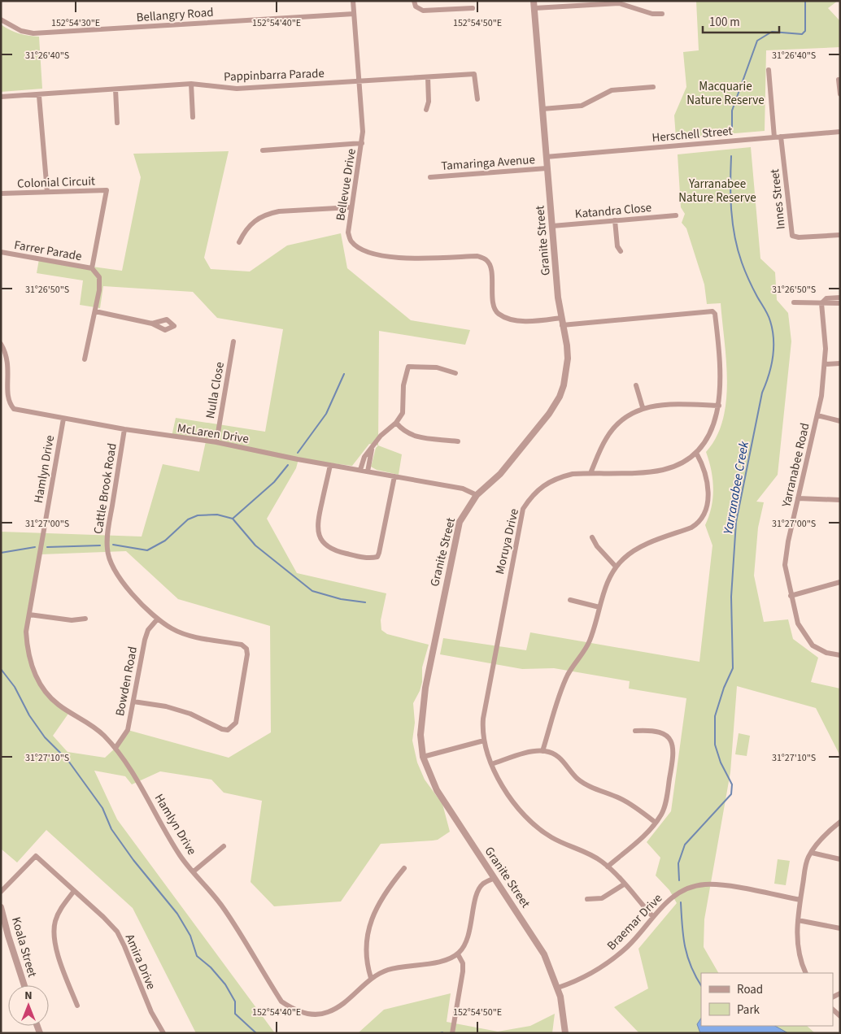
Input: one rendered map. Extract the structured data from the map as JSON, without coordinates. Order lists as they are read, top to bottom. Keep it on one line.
{"streets":{"street":["Bellangry Road","Pappinbarra Parade","Herschell Street","Tamaringa Avenue","Colonial Circuit","Bellevue Drive","Innes Street","Katandra Close","Granite Street","Farrer Parade","Nulla Close","McLaren Drive","Yarranabee Road","Hamlyn Drive","Cattle Brook Road","Moruya Drive","Bowden Road","Braemar Drive","Koala Street","Amira Drive"]},"crossings":[["Bellangry Road","Bellevue Drive"],["Pappinbarra Parade","Bellevue Drive"],["Herschell Street","Innes Street"],["Herschell Street","Granite Street"],["Tamaringa Avenue","Granite Street"],["Colonial Circuit","Farrer Parade"],["Bellevue Drive","Granite Street"],["Katandra Close","Granite Street"],["Granite Street","McLaren Drive"],["Granite Street","Moruya Drive"],["Granite Street","Braemar Drive"],["Nulla Close","McLaren Drive"],["McLaren Drive","Hamlyn Drive"],["McLaren Drive","Cattle Brook Road"],["Hamlyn Drive","Bowden Road"],["Cattle Brook Road","Bowden Road"],["Moruya Drive","Braemar Drive"]],"water":["Yarranabee Creek"],"parks":["Macquarie Nature Reserve","Yarranabee Nature Reserve"],"legend":["Road","Park"],"scale_bar":"100 m","north":"top","coordinates":["152°54'30\"E","152°54'40\"E","152°54'50\"E","31°26'40\"S","31°26'50\"S","31°27'00\"S","31°27'10\"S"]}
